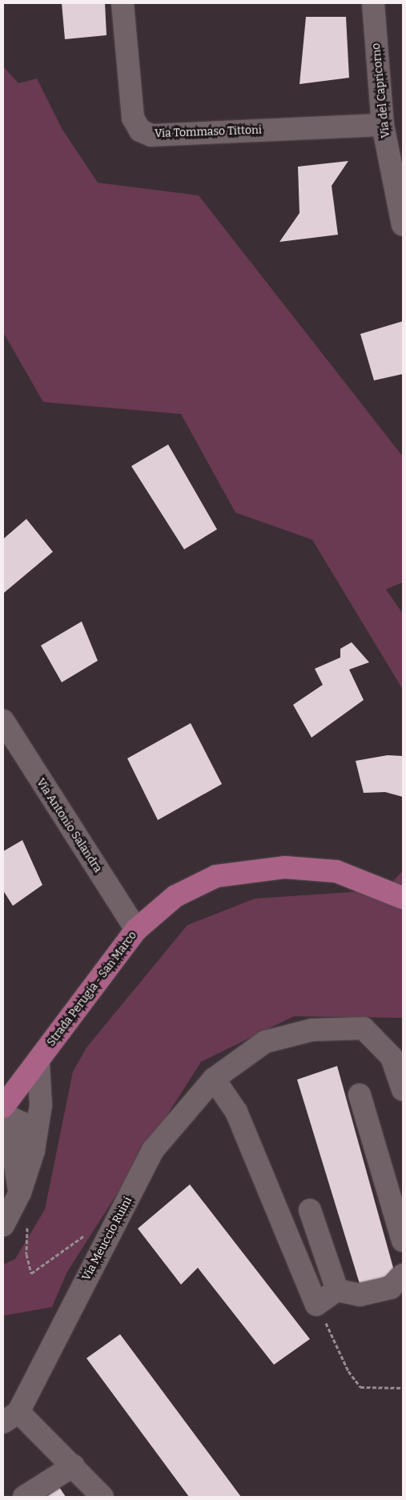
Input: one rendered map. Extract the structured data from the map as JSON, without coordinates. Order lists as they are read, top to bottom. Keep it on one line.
{"streets":{"main road":["Strada Perugia - San Marco"],"street":["Via del Capricorno","Via Tommaso Tittoni","Via Antonio Salandra","Via Meuccio Ruini"]},"crossings":[["Via del Capricorno","Via Tommaso Tittoni"],["Via Antonio Salandra","Strada Perugia - San Marco"]]}
